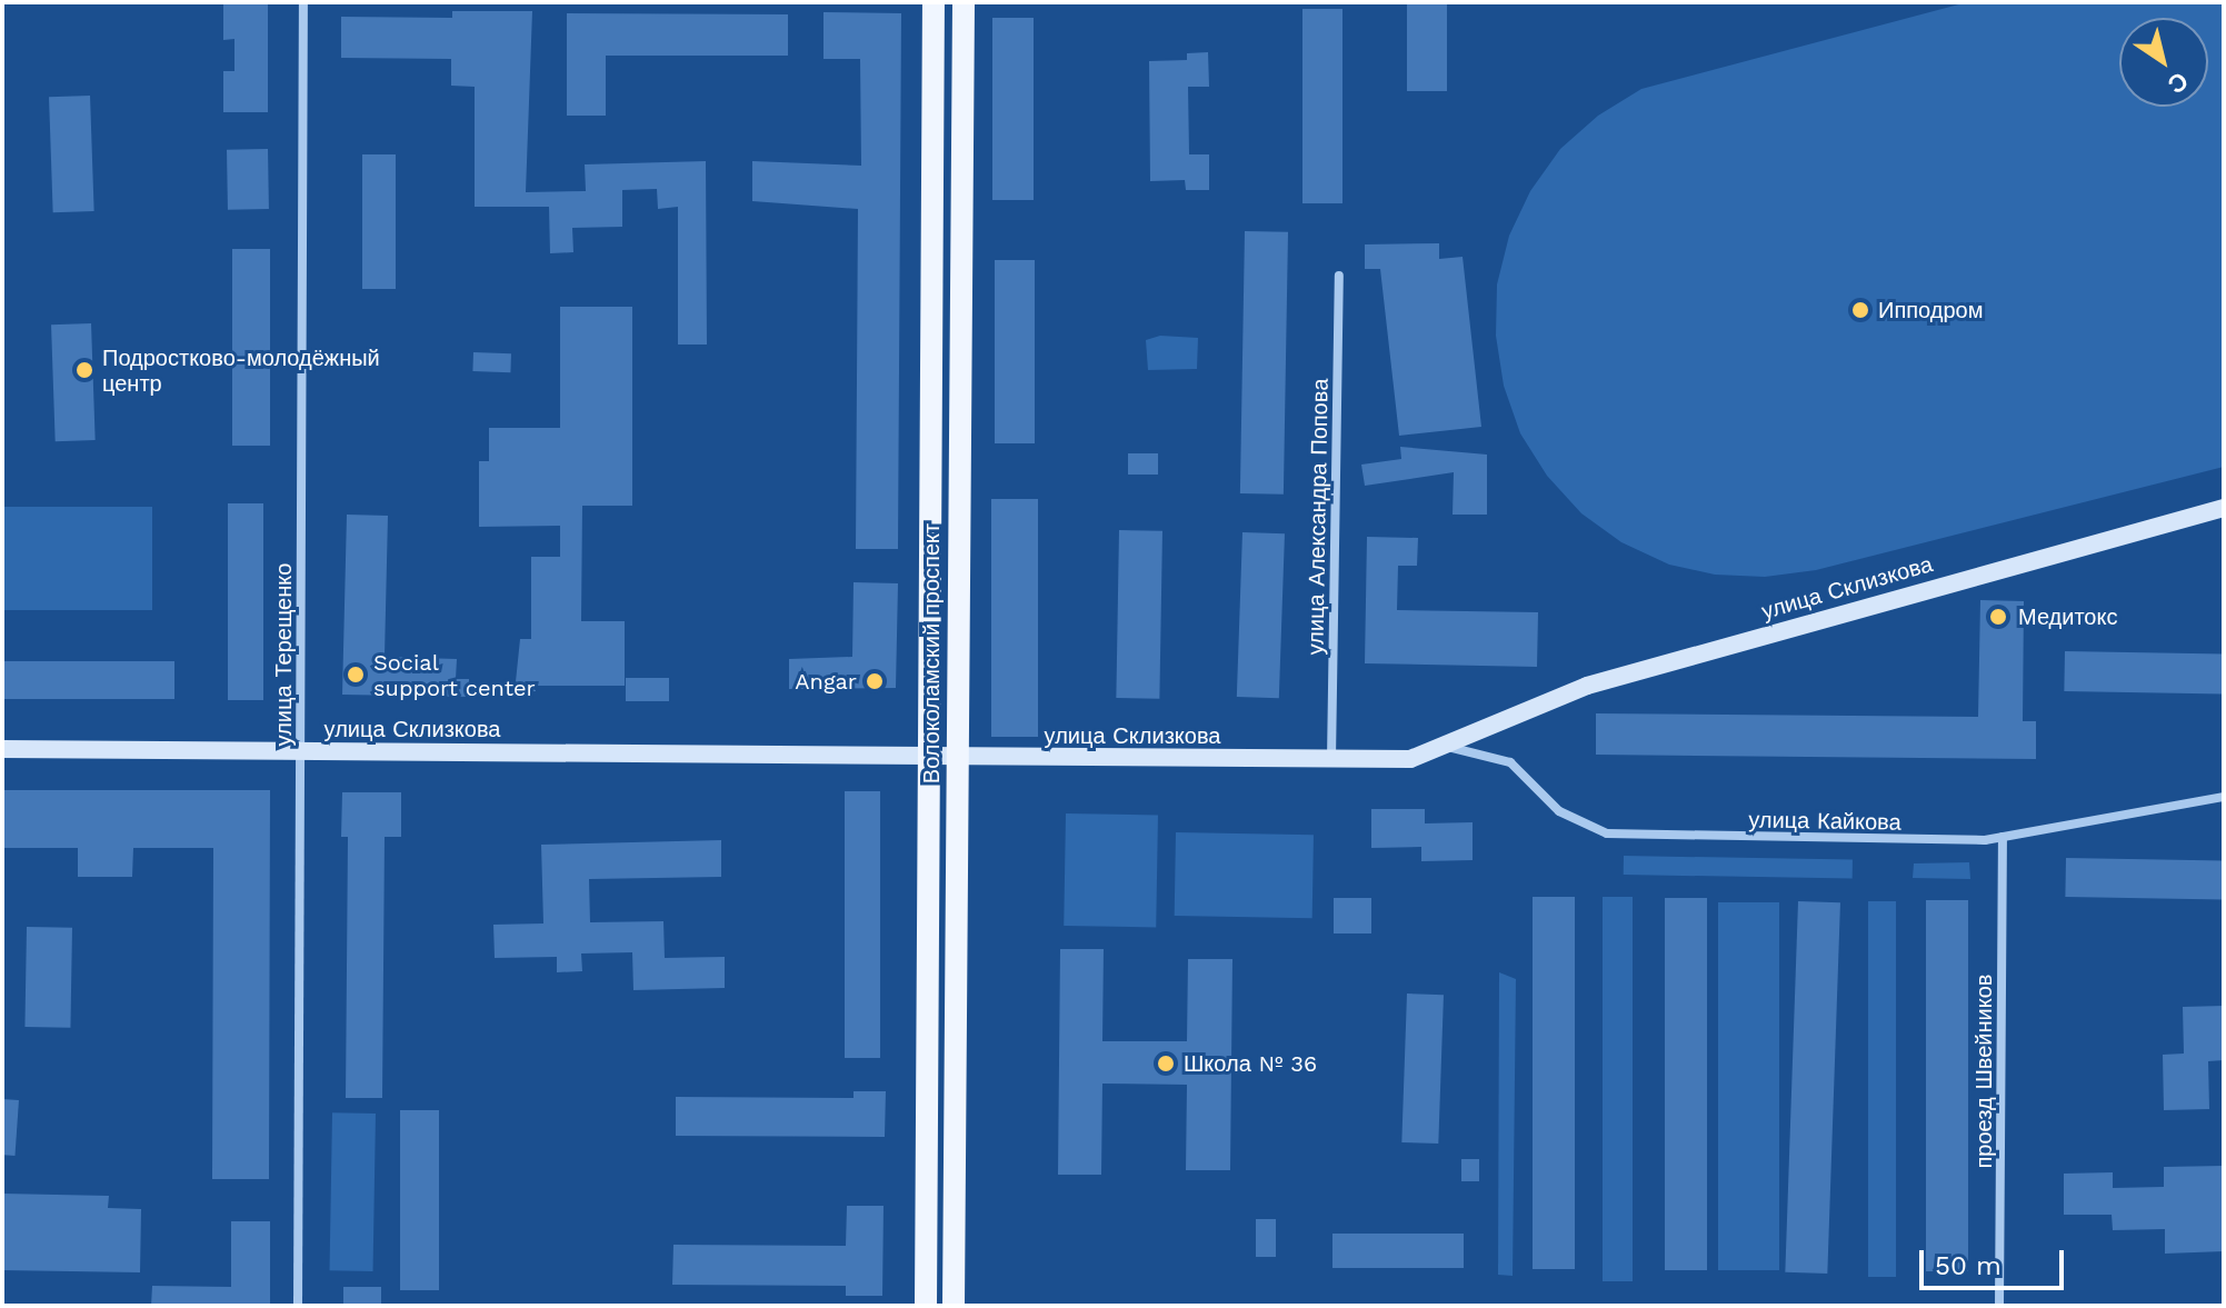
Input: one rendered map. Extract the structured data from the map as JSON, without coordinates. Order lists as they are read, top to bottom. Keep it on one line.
{"streets":{"main road":["Волоколамский проспект"],"street":["улица Александра Попова","улица Склизкова","улица Терещенко","улица Кайкова","проезд Швейников"]},"crossings":[["улица Александра Попова","улица Склизкова"],["улица Склизкова","Волоколамский проспект"],["улица Склизкова","улица Терещенко"],["улица Склизкова","улица Кайкова"],["улица Кайкова","проезд Швейников"]],"places":["Ипподром","Подростково-молодёжный центр","Медитокс","Social support center","Angar","Школа № 36"],"scale_bar":"50 m","north":"bottom right"}
